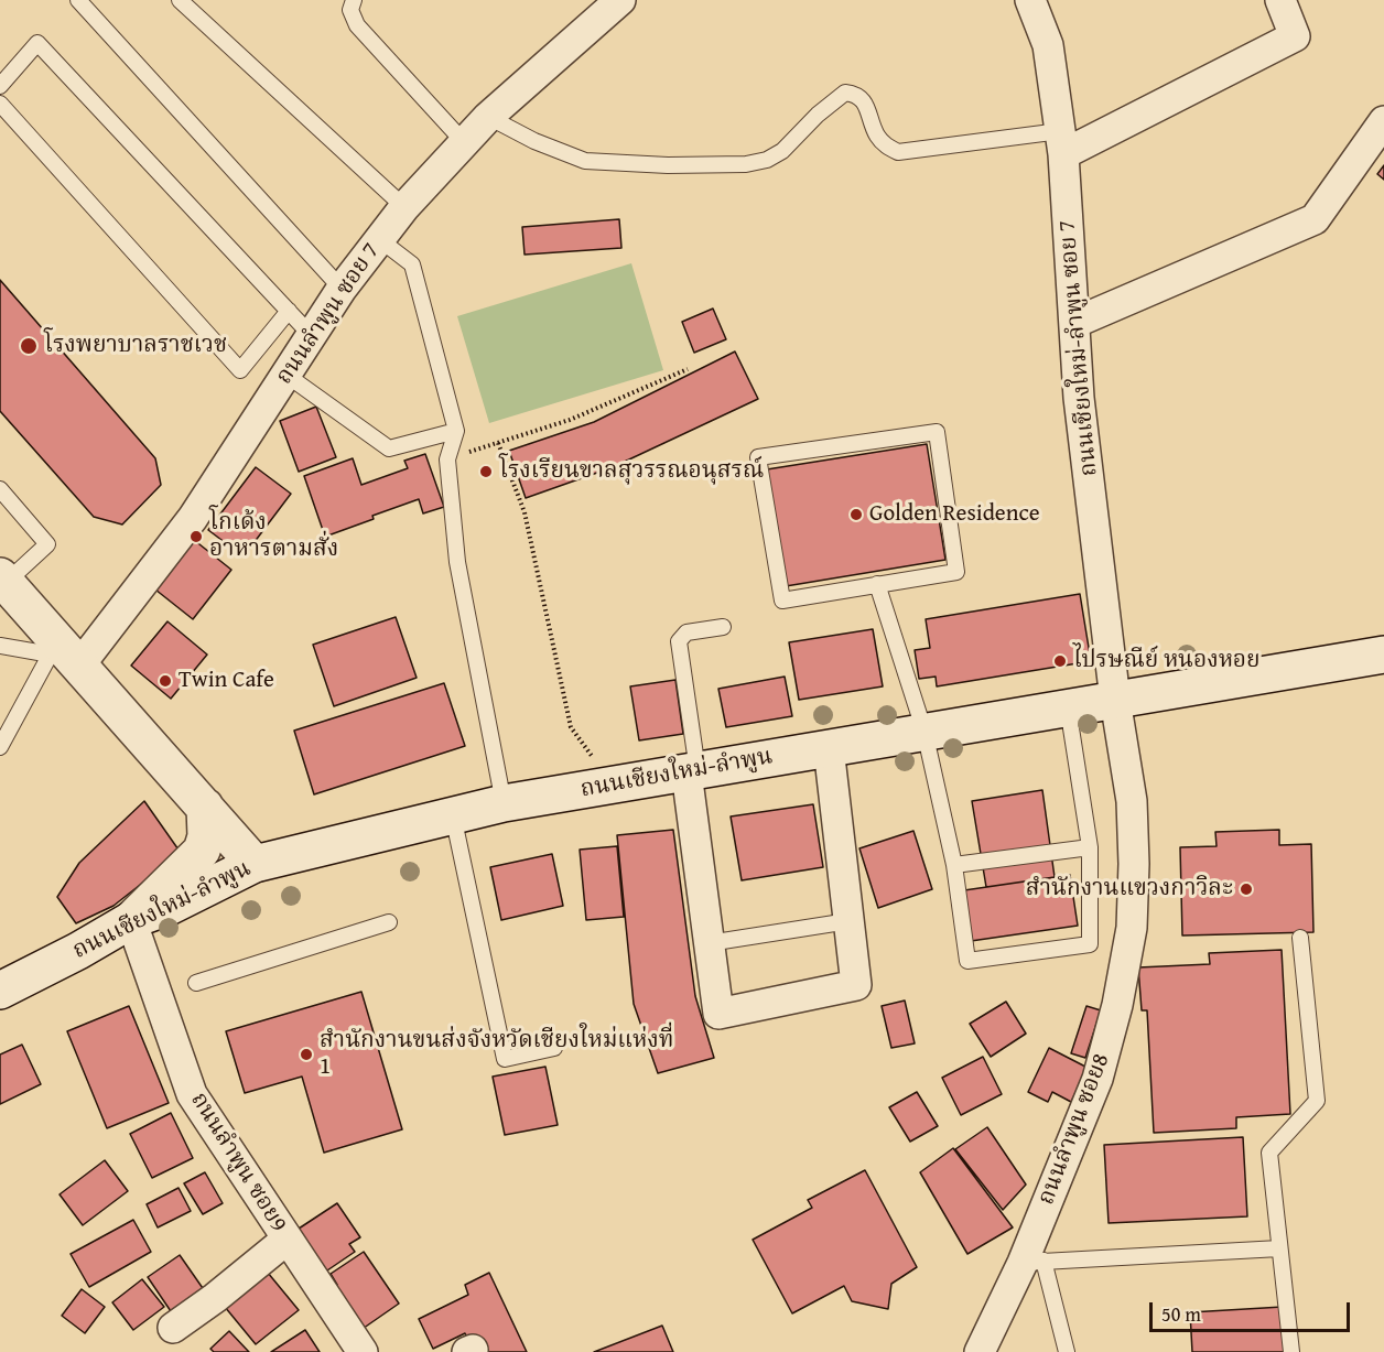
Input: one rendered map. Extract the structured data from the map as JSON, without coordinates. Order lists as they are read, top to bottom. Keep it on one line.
{"streets":{"main road":["ถนนเชียงใหม่-ลำพูน"],"street":["ถนนลำพูน ซอย 7","ถนนเชียงใหม่-ลำพูน ซอย 7","ถนนลำพูน ซอย8","ถนนลำพูน ซอย9"]},"crossings":[["ถนนเชียงใหม่-ลำพูน ซอย 7","ถนนเชียงใหม่-ลำพูน"],["ถนนเชียงใหม่-ลำพูน ซอย 7","ถนนลำพูน ซอย8"],["ถนนเชียงใหม่-ลำพูน","ถนนลำพูน ซอย8"],["ถนนเชียงใหม่-ลำพูน","ถนนลำพูน ซอย9"]],"places":["โรงพยาบาลราชเวช","โรงเรียนขาลสุวรรณอนุสรณ์","Golden Residence","โกเด้ง อาหารตามสั่ง","ไปรษณีย์ หนองหอย","Twin Cafe","สำนักงานแขวงกาวิละ","สำนักงานขนส่งจังหวัดเชียงใหม่แห่งที่ 1"],"scale_bar":"50 m"}
